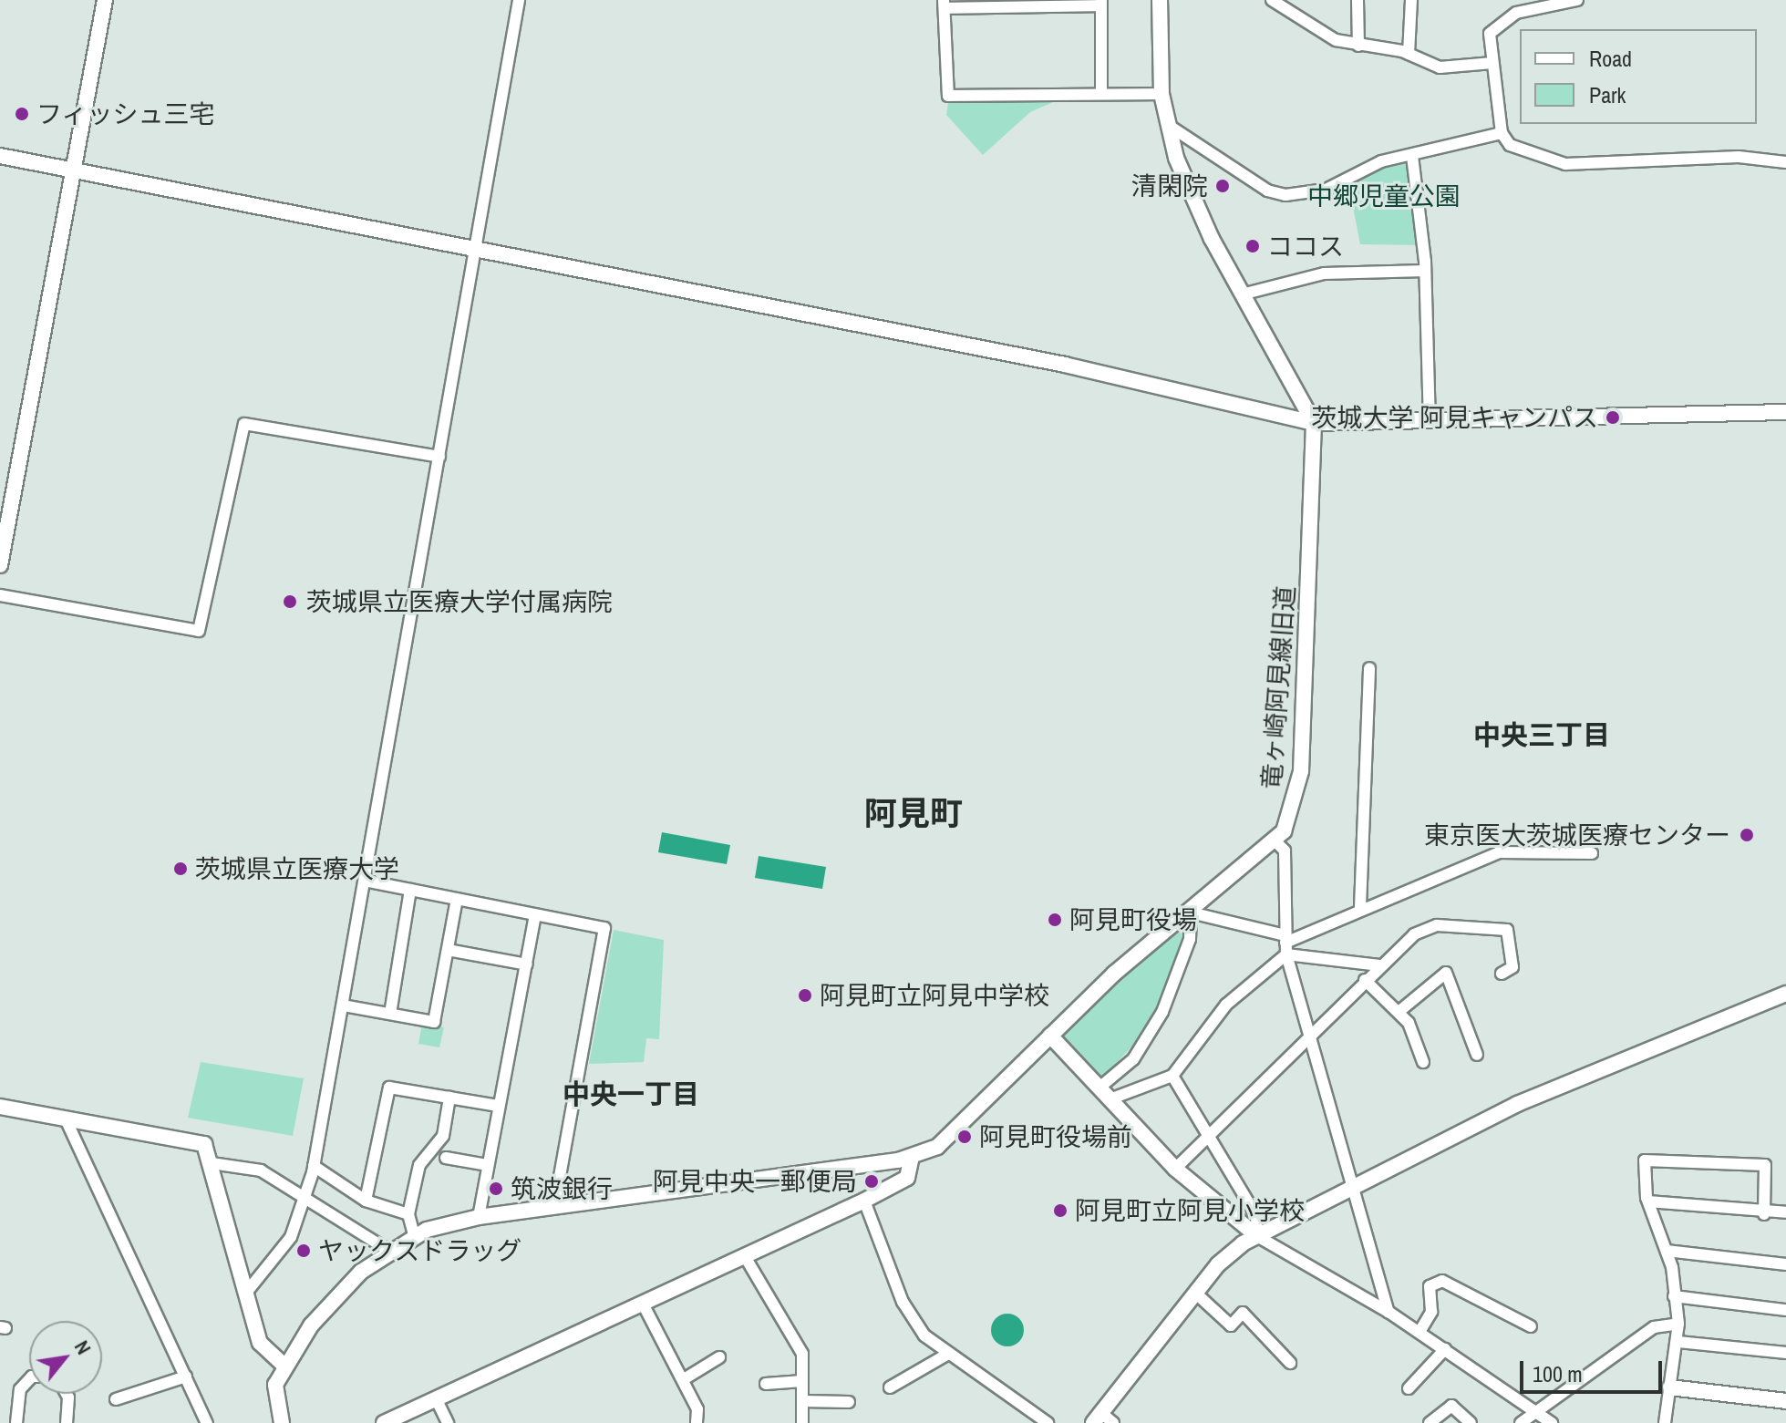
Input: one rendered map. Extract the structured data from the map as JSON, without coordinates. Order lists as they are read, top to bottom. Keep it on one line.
{"streets":{"street":["竜ヶ崎阿見線旧道"]},"districts":["中央三丁目","阿見町","中央一丁目"],"parks":["中郷児童公園"],"places":["フィッシュ三宅","清閑院","ココス","茨城大学 阿見キャンパス","茨城県立医療大学付属病院","東京医大茨城医療センター","茨城県立医療大学","阿見町役場","阿見町立阿見中学校","阿見町役場前","阿見中央一郵便局","筑波銀行","阿見町立阿見小学校","ヤックスドラッグ"],"legend":["Road","Park"],"scale_bar":"100 m","north":"top right"}
